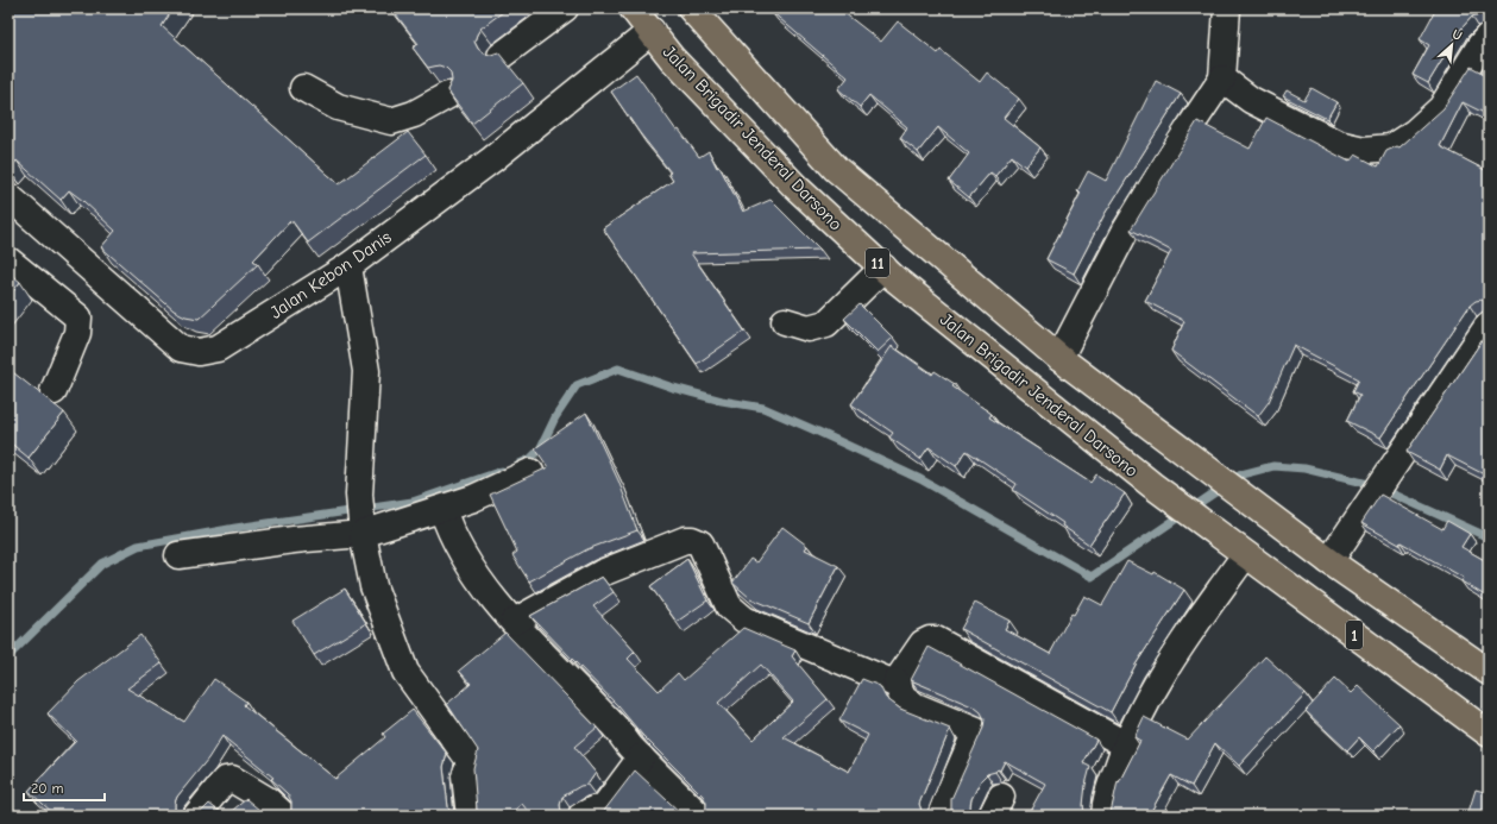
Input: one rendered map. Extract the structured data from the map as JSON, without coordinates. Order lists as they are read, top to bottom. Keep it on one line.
{"streets":{"highway":["Jalan Brigadir Jenderal Darsono","11","1"],"street":["Jalan Kebon Danis"]},"crossings":[["Jalan Brigadir Jenderal Darsono","Jalan Kebon Danis"]],"scale_bar":"20 m","north":"top right"}
